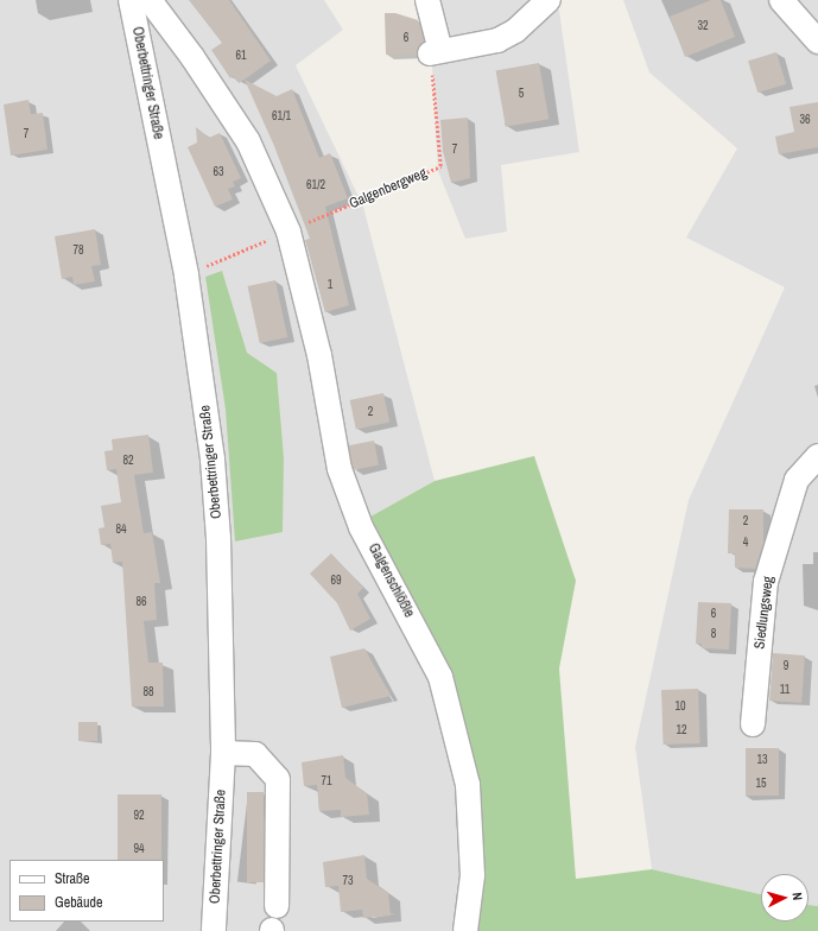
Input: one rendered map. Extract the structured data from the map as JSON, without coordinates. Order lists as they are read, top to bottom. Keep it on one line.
{"streets":{"street":["Oberbettringer Straße","Galgenschlößle","Siedlungsweg"],"path":["Galgenbergweg"]},"crossings":[["Oberbettringer Straße","Galgenbergweg"],["Oberbettringer Straße","Galgenschlößle"],["Galgenbergweg","Galgenschlößle"]],"house_numbers":["32","6","61","5","61/1","36","7","7","63","61/2","78","1","2","82","2","84","4","69","86","6","8","9","11","88","10","12","13","71","15","92","94","73"],"legend":["Straße","Gebäude"],"north":"right"}
